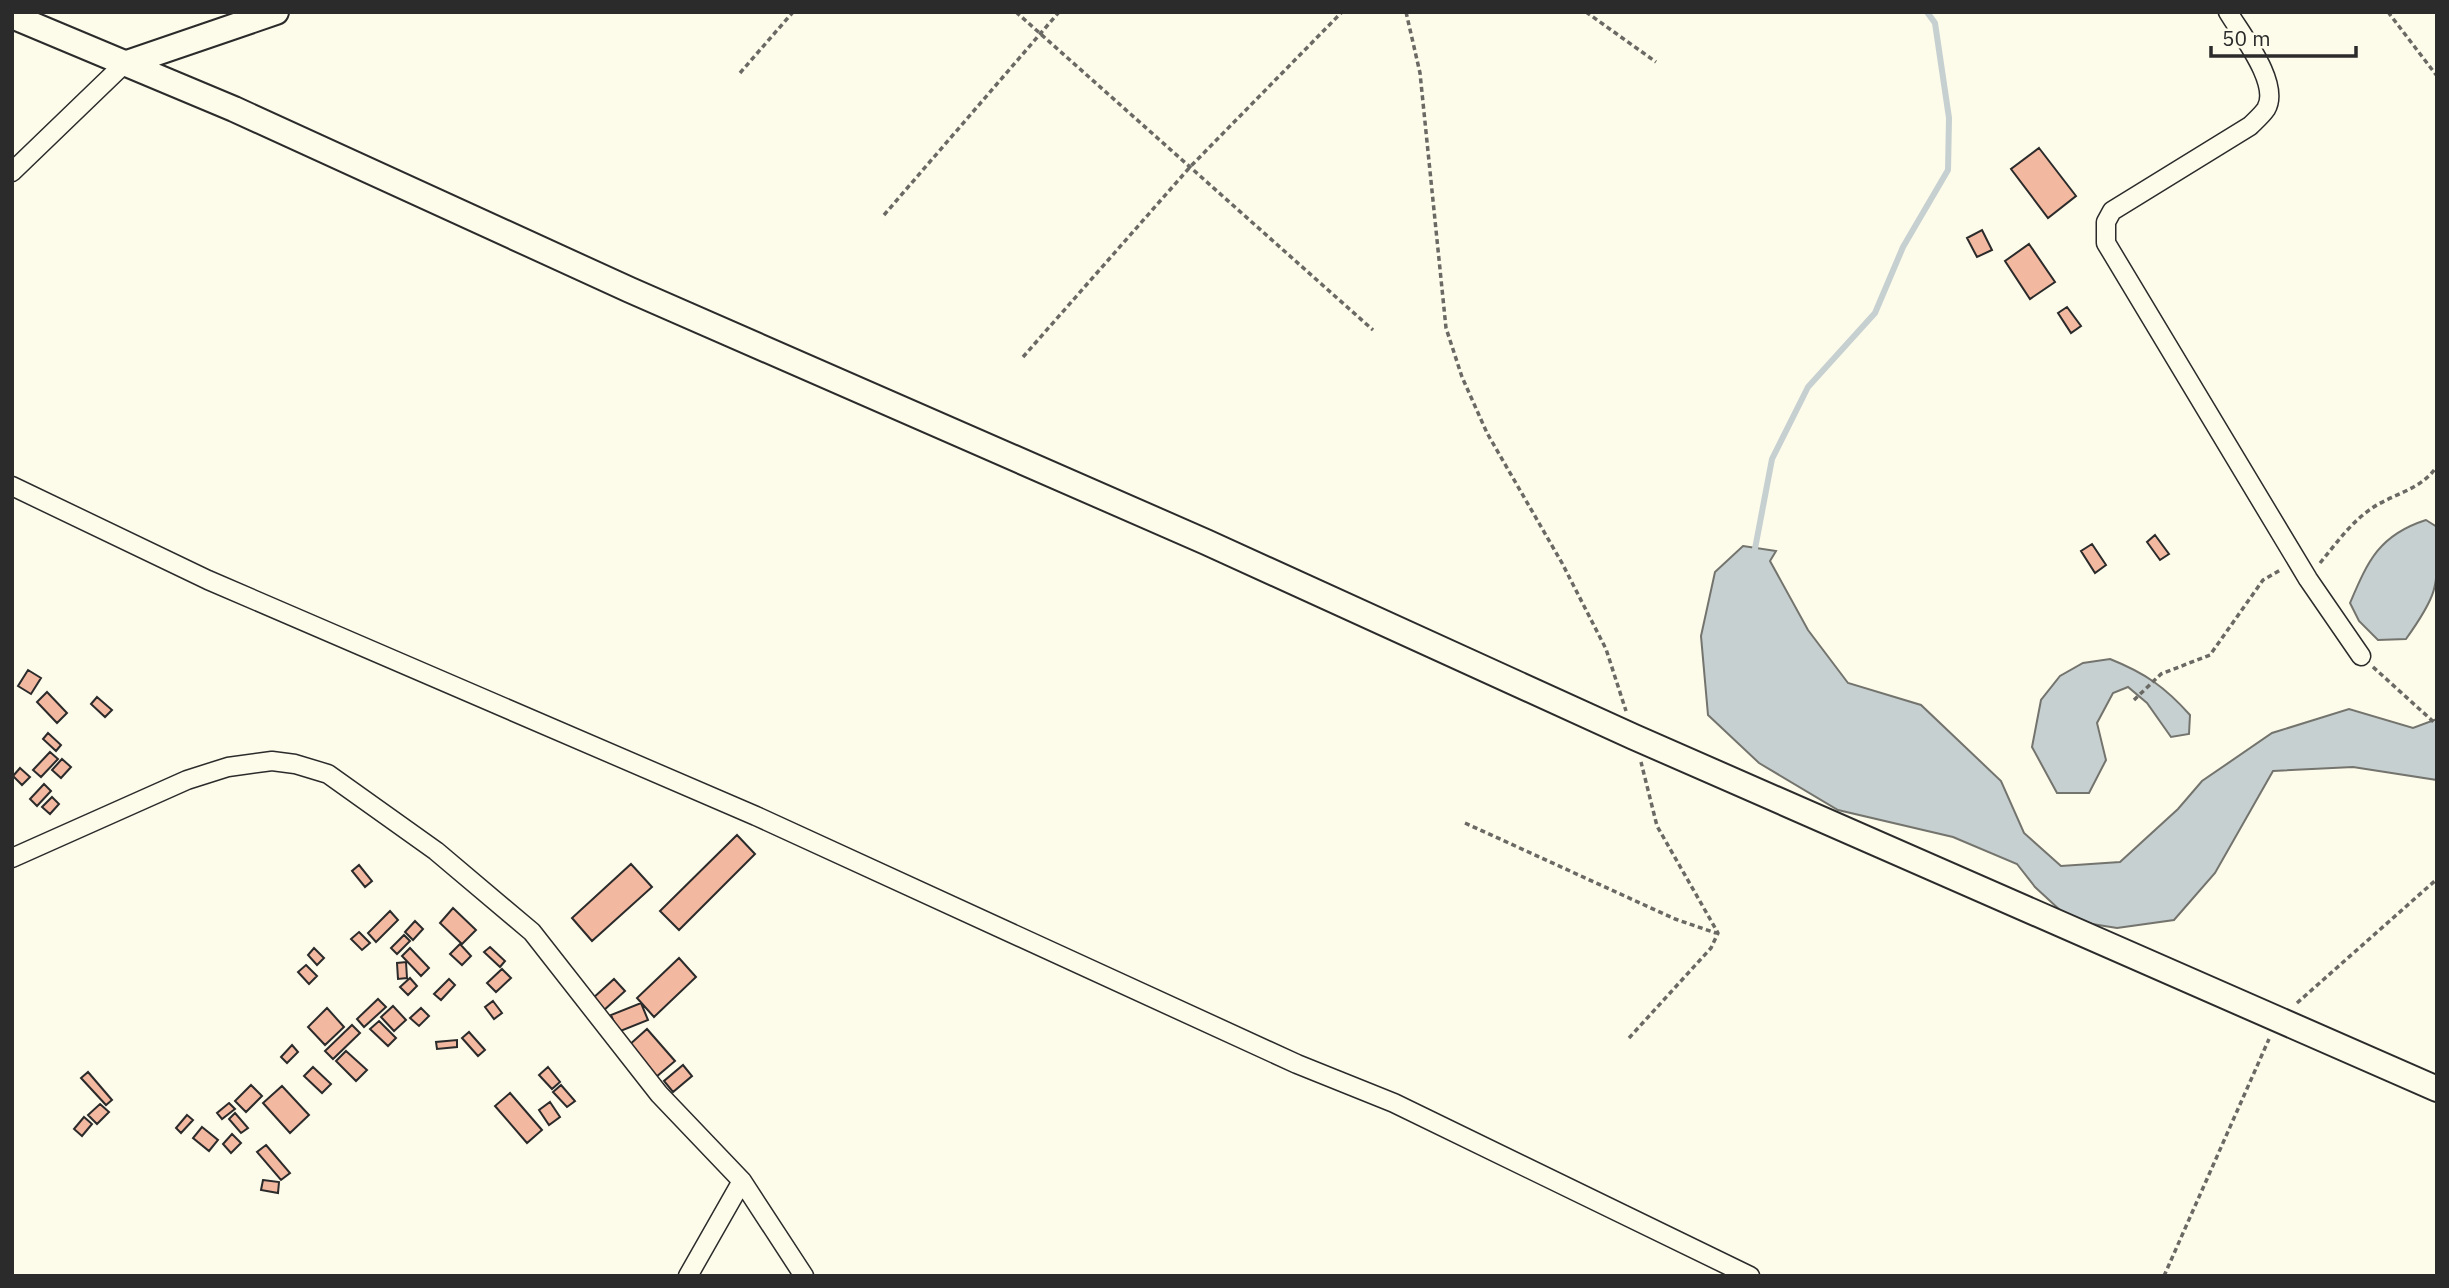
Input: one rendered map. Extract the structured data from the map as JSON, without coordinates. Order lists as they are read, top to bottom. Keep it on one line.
{"scale_bar":"50 m"}
